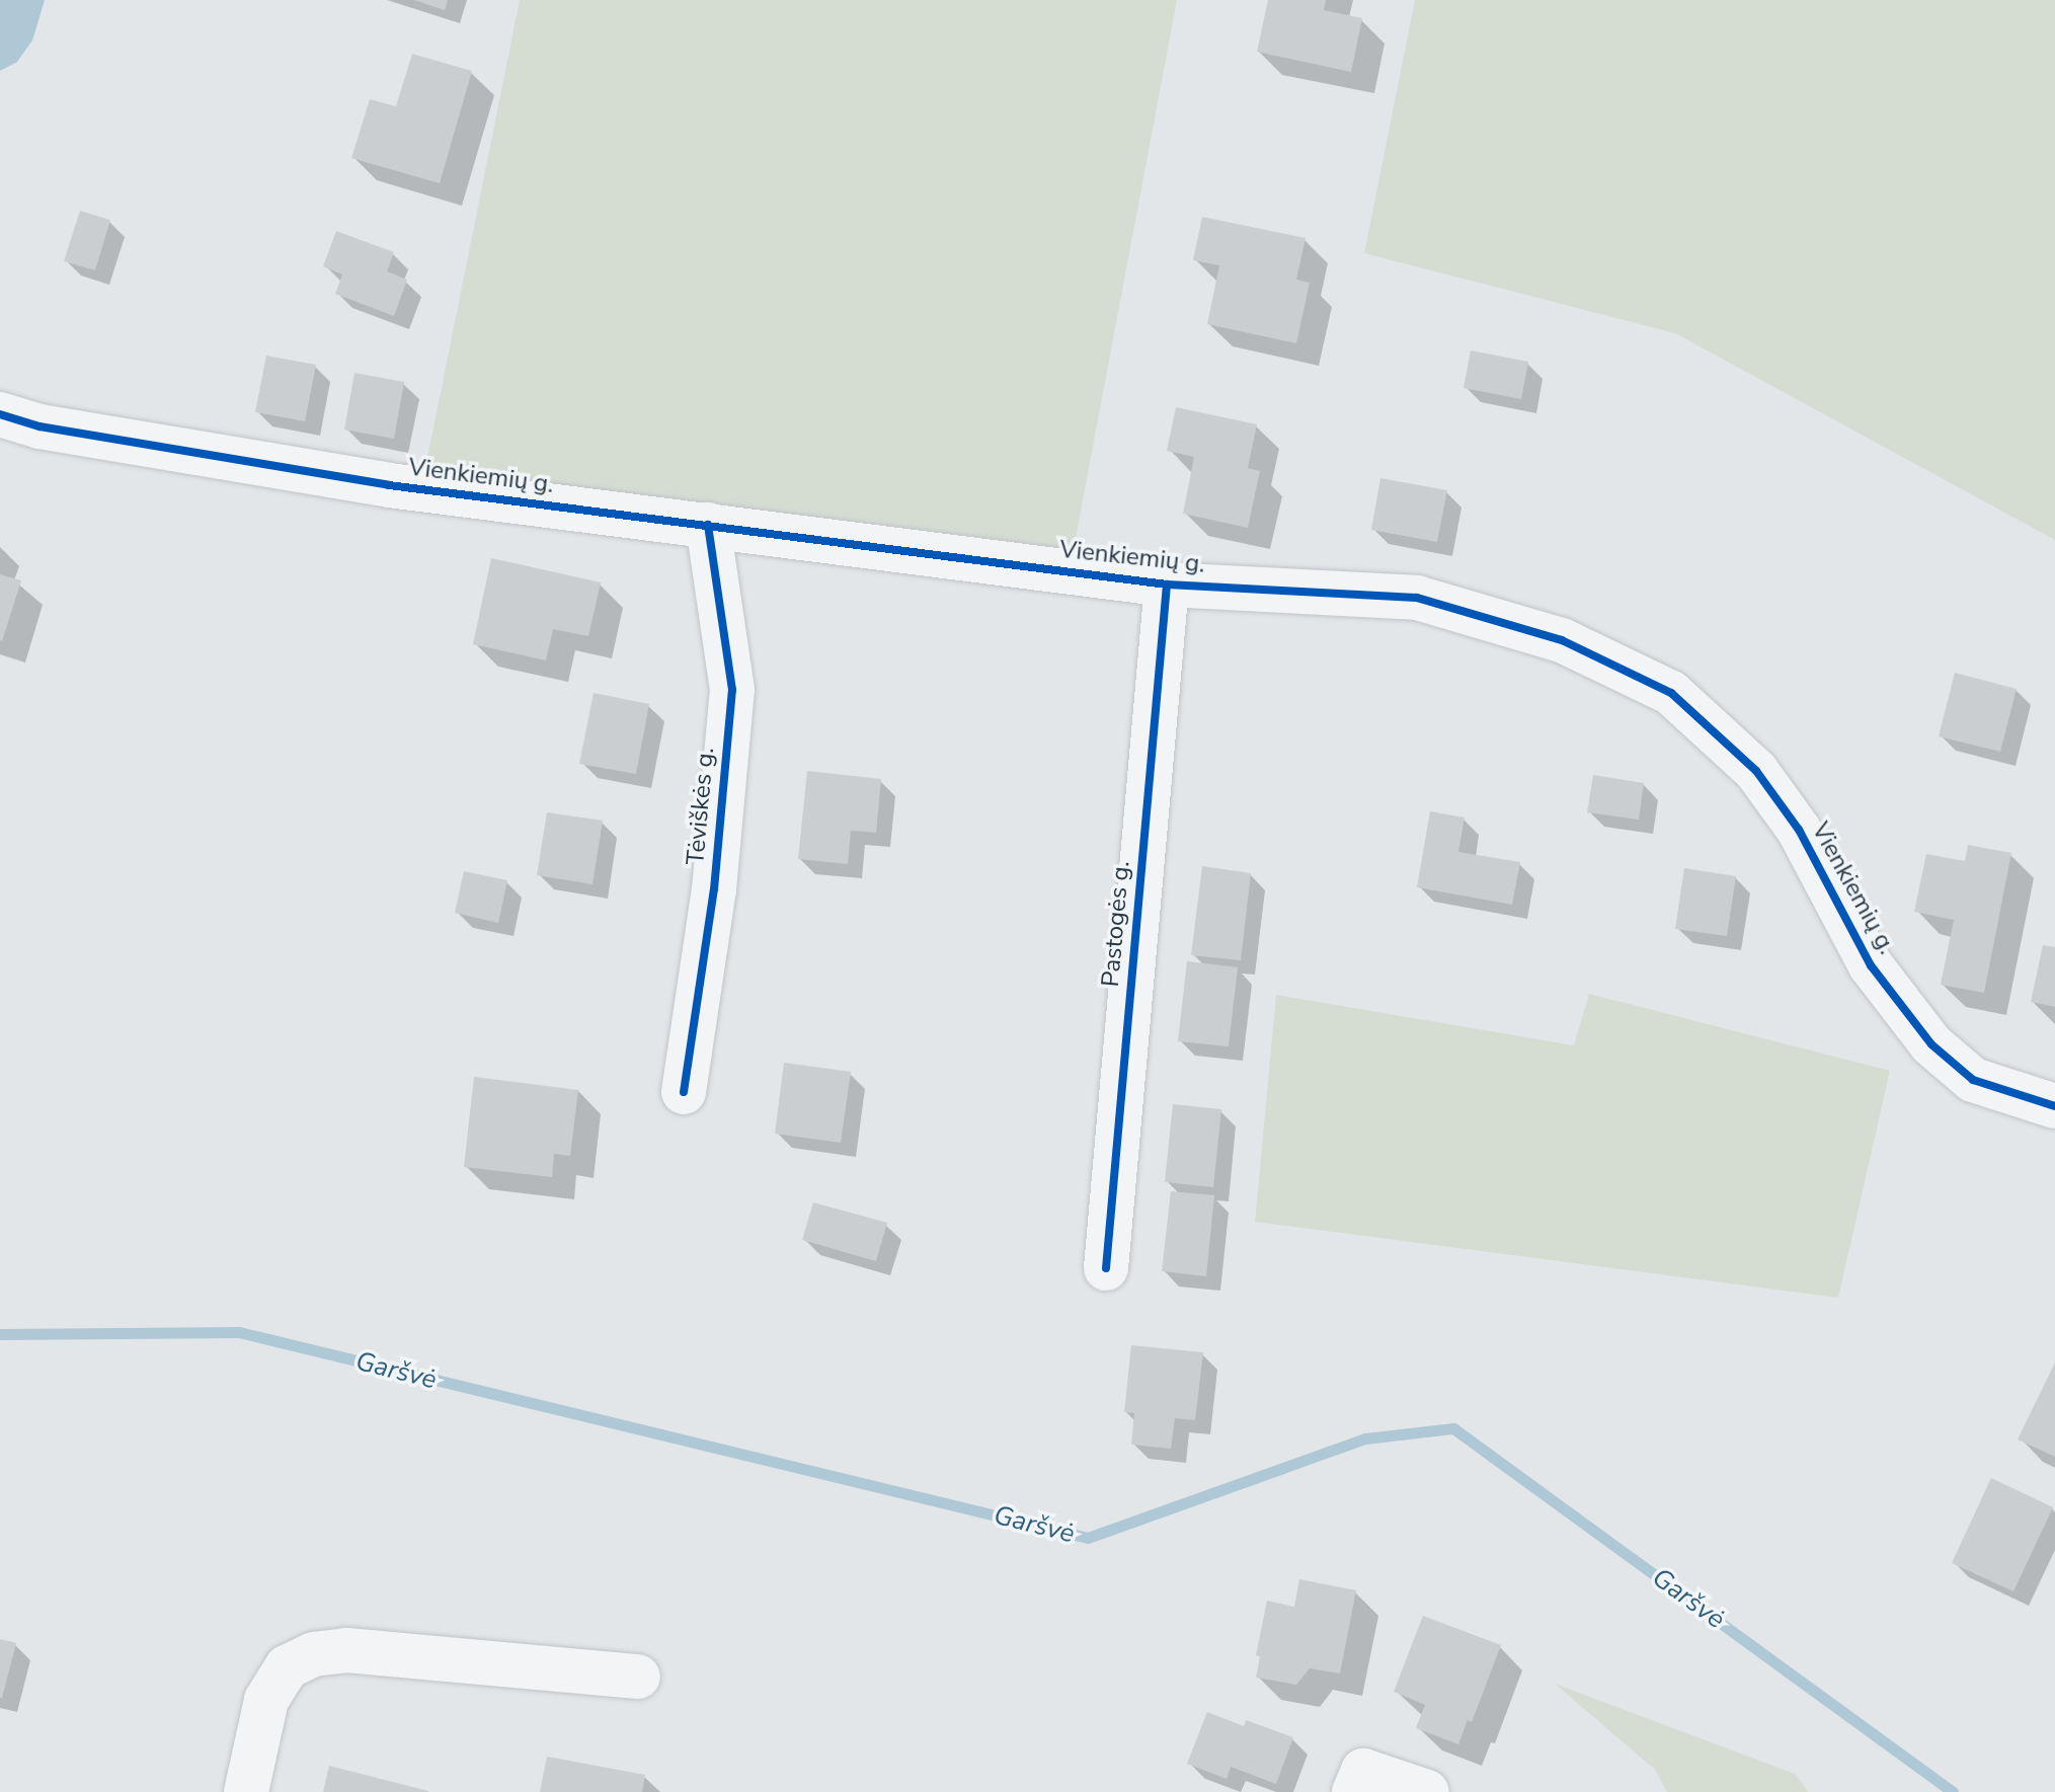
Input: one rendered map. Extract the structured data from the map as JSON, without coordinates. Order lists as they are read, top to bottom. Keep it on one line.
{"streets":{"street":["Vienkiemių g.","Tėviškės g.","Pastogės g."]},"crossings":[["Vienkiemių g.","Tėviškės g."],["Vienkiemių g.","Pastogės g."]],"water":["Garšvė"]}
